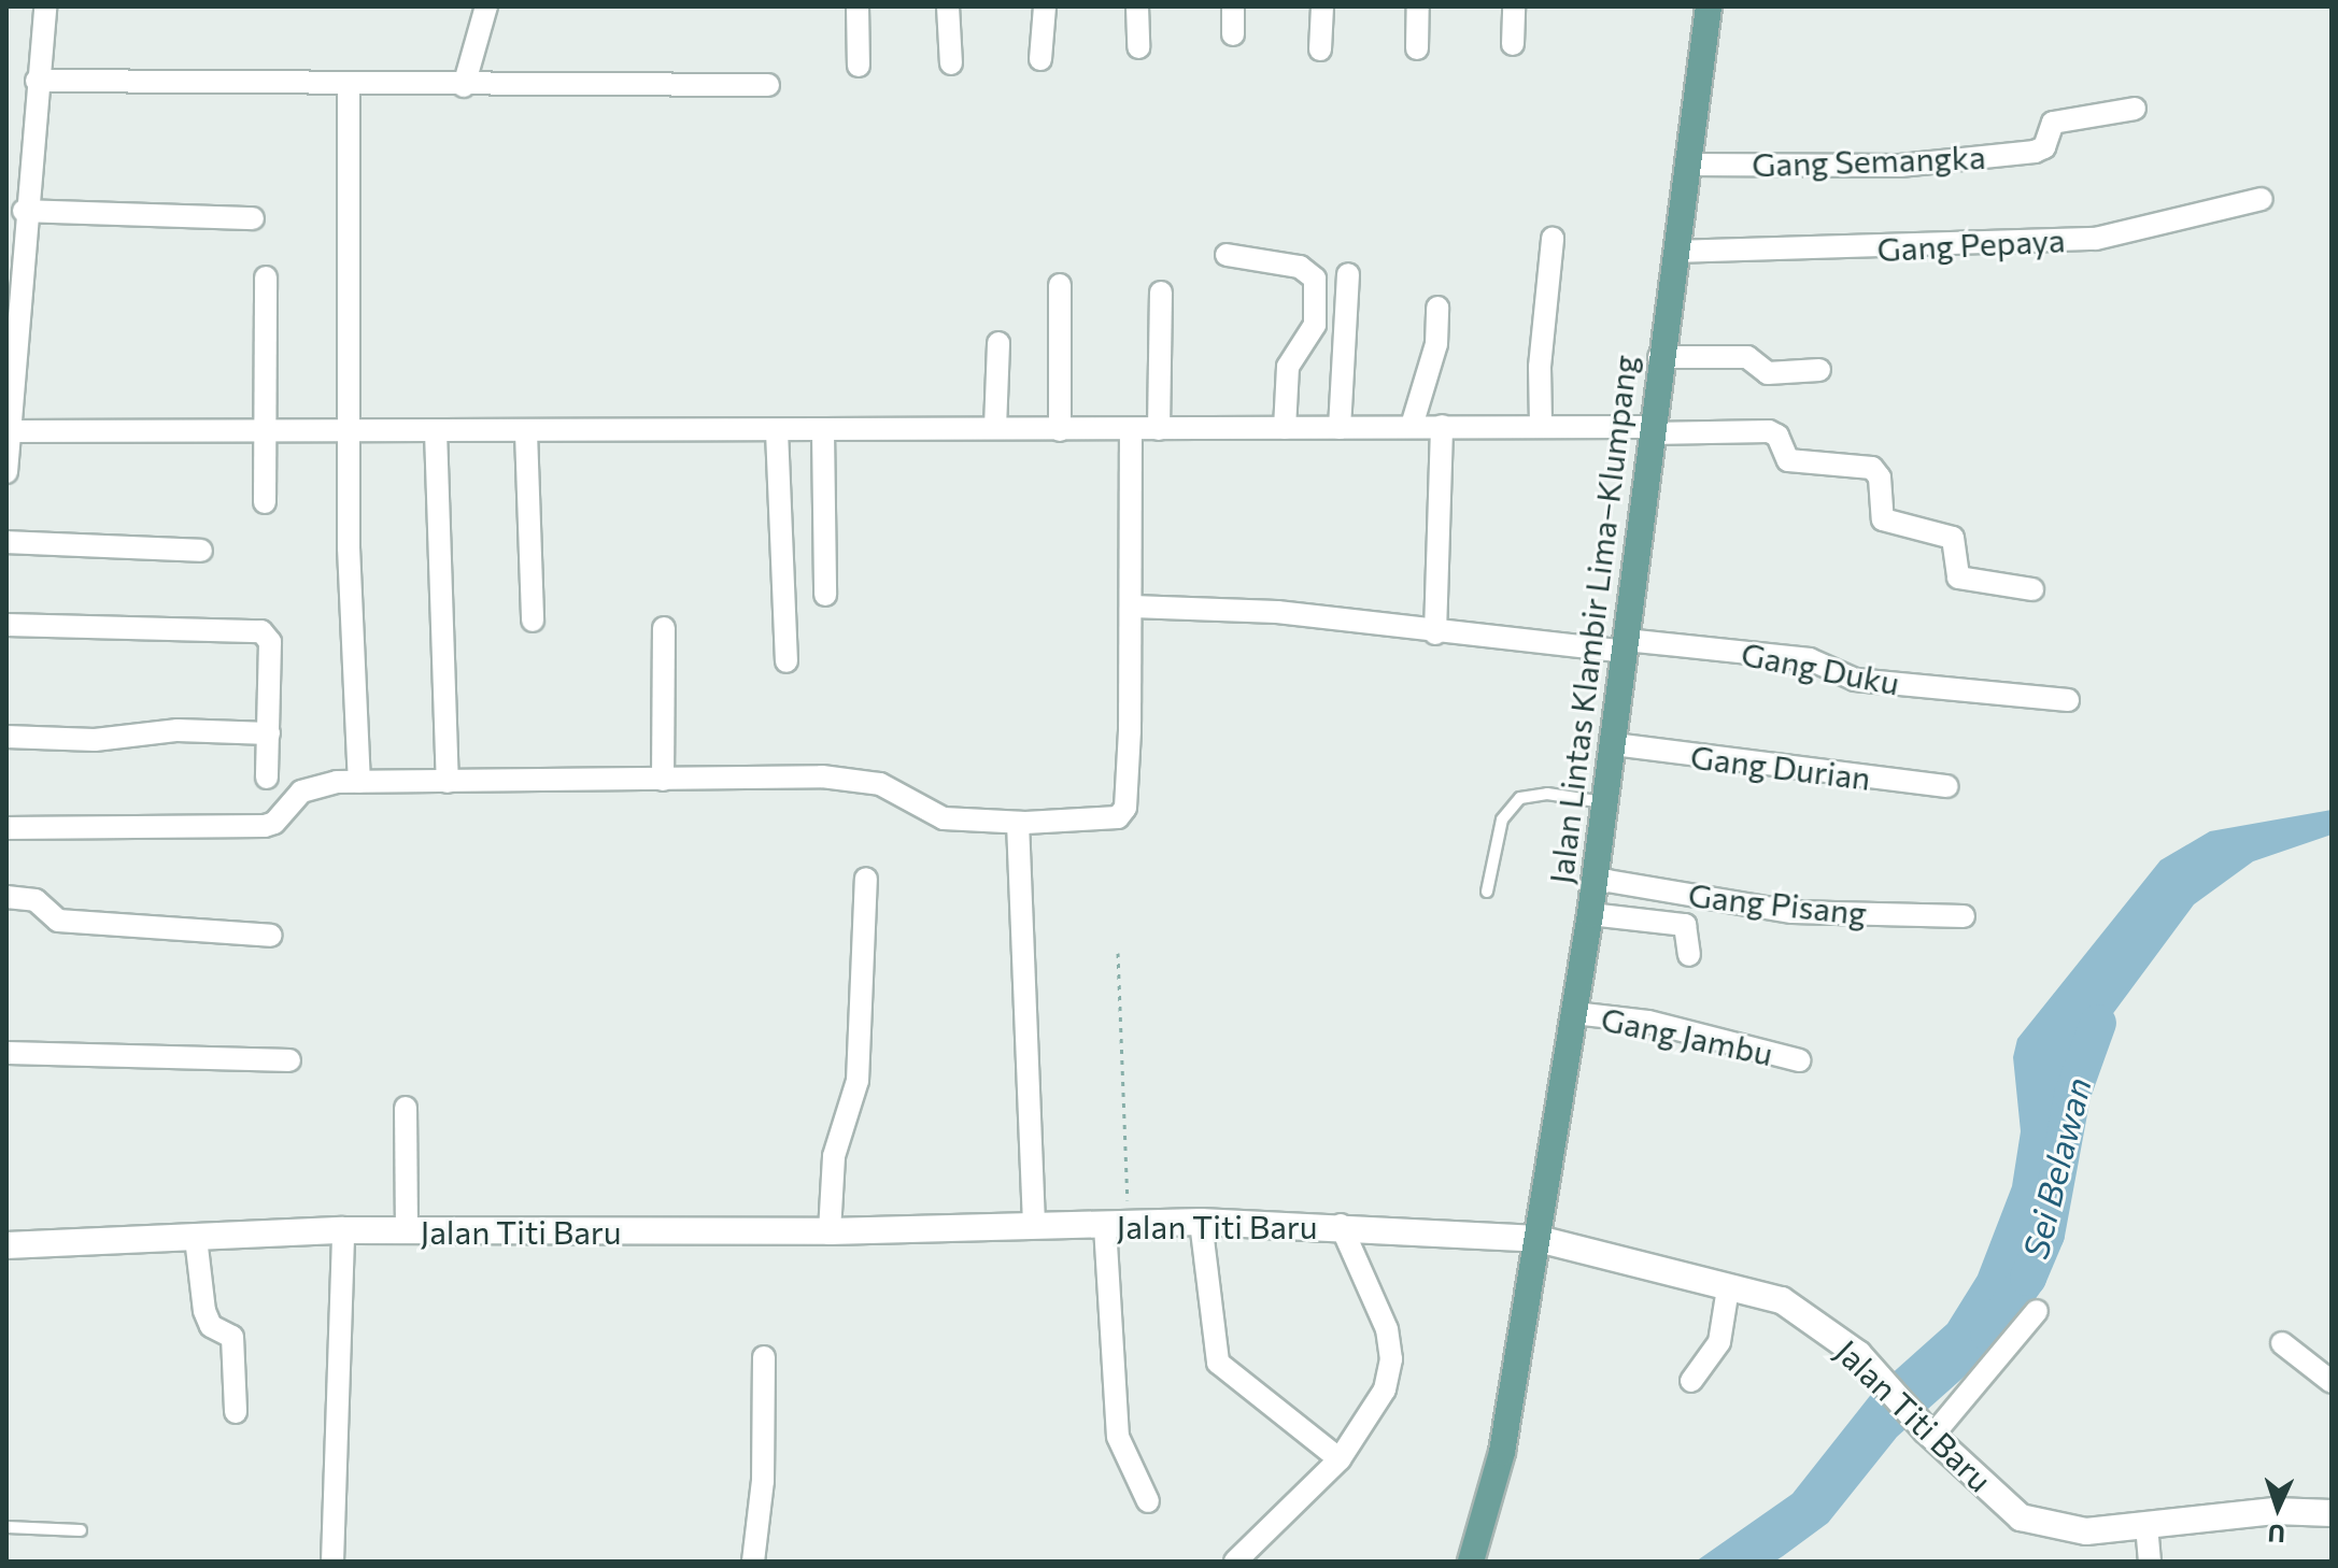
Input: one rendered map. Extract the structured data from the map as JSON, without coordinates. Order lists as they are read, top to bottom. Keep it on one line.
{"streets":{"main road":["Jalan Lintas Klambir Lima–Klumpang"],"street":["Gang Semangka","Gang Pepaya","Gang Duku","Gang Durian","Gang Pisang","Gang Jambu","Jalan Titi Baru"]},"crossings":[["Gang Semangka","Jalan Lintas Klambir Lima–Klumpang"],["Gang Pepaya","Jalan Lintas Klambir Lima–Klumpang"],["Jalan Lintas Klambir Lima–Klumpang","Gang Duku"],["Jalan Lintas Klambir Lima–Klumpang","Gang Durian"],["Jalan Lintas Klambir Lima–Klumpang","Gang Pisang"],["Jalan Lintas Klambir Lima–Klumpang","Gang Jambu"],["Jalan Lintas Klambir Lima–Klumpang","Jalan Titi Baru"]],"water":["Sei Belawan"],"north":"bottom"}
